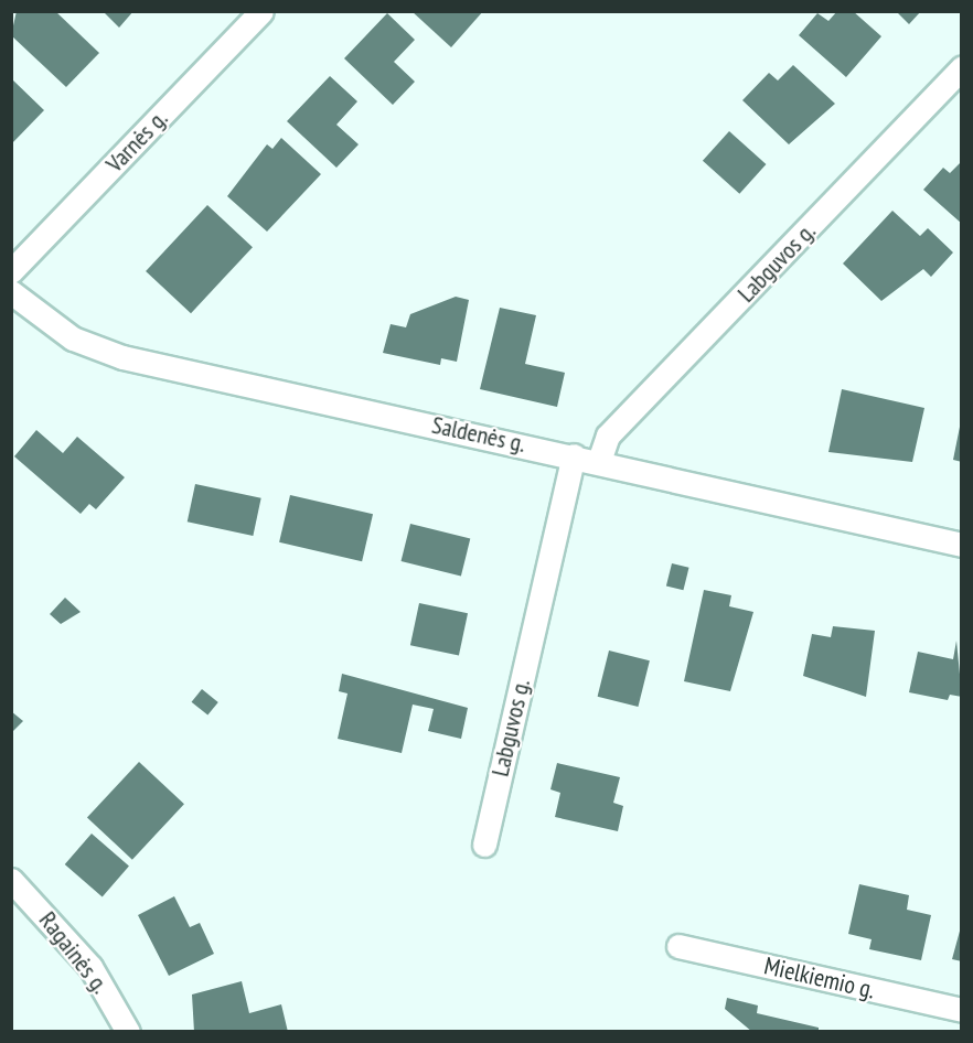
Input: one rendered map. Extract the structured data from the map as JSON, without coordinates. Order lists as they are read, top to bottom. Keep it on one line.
{"streets":{"street":["Varnės g.","Labguvos g.","Saldenės g.","Ragainės g.","Mielkiemio g."]},"crossings":[["Labguvos g.","Saldenės g."]]}
